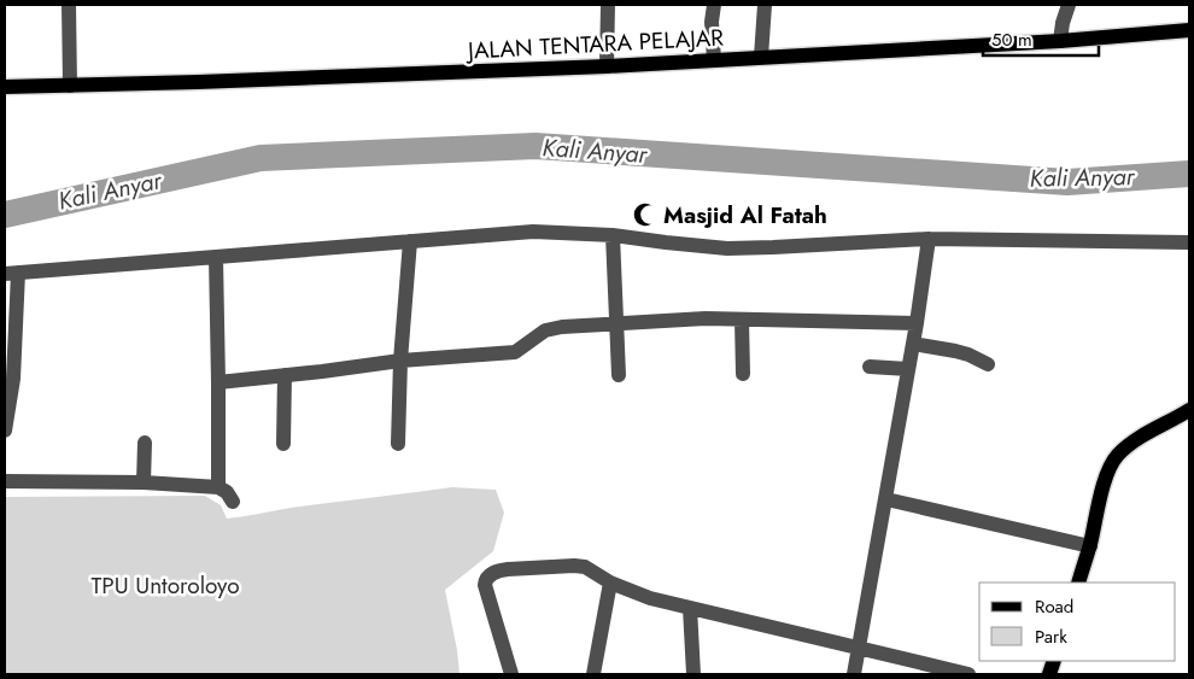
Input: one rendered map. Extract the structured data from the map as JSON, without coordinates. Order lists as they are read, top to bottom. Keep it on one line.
{"streets":{"main road":["JALAN TENTARA PELAJAR"]},"water":["Kali Anyar"],"parks":["TPU Untoroloyo"],"places":{"mosque":["Masjid Al Fatah"]},"legend":["Road","Park"],"scale_bar":"50 m"}
